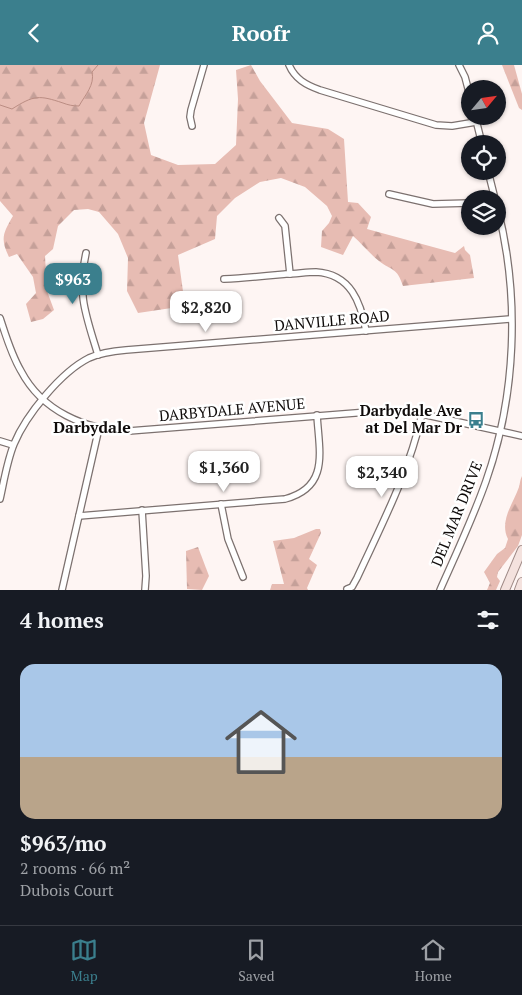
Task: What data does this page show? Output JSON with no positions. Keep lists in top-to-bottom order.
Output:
{
  "streets": {
    "street": ["DANVILLE ROAD", "DARBYDALE AVENUE", "DEL MAR DRIVE"]
  },
  "crossings": [
    ["DANVILLE ROAD", "DARBYDALE AVENUE"],
    ["DANVILLE ROAD", "DEL MAR DRIVE"],
    ["DARBYDALE AVENUE", "DEL MAR DRIVE"]
  ],
  "districts": ["Darbydale"],
  "places": {
    "bus stop": ["Darbydale Ave at Del Mar Dr"]
  },
  "north": "top right",
  "page": {
    "header": "Roofr",
    "price": [
      "$963",
      "$2,820",
      "$1,360",
      "$2,340"
    ],
    "heading": "4 homes",
    "list": [
      {
        "name": "$963/mo",
        "note": "2 rooms · 66 m² · Dubois Court"
      }
    ],
    "tabs": ["Map", "Saved", "Home"]
  }
}
